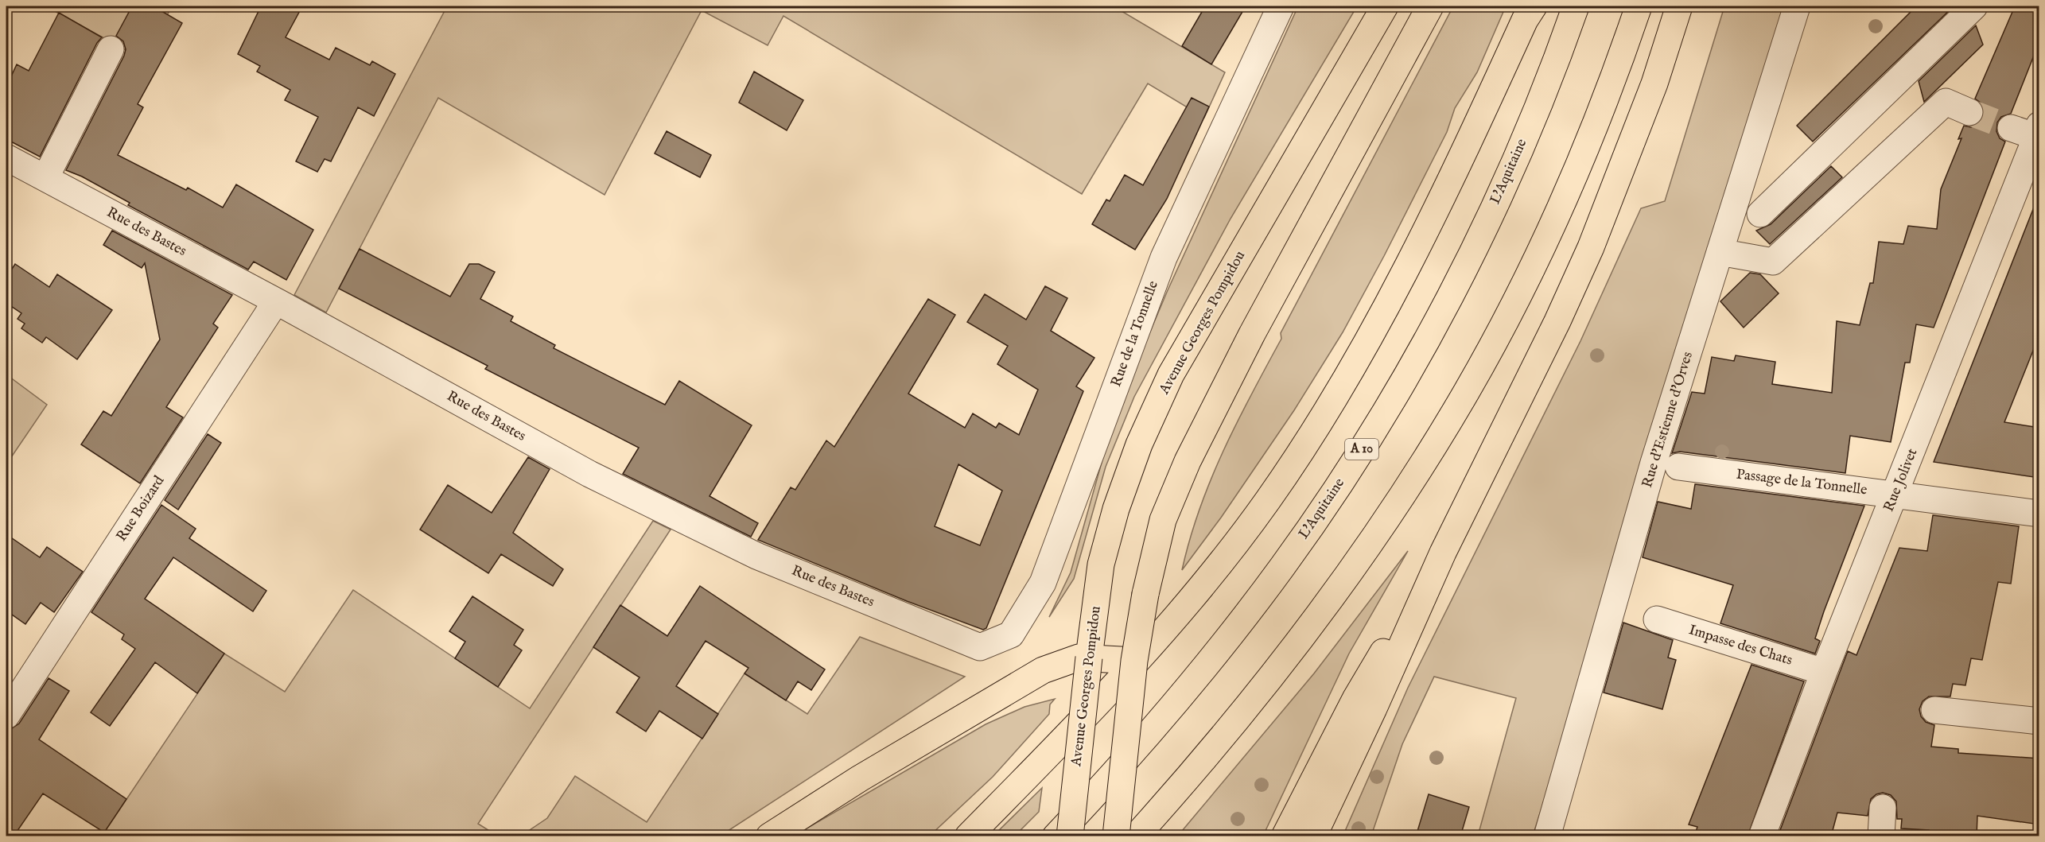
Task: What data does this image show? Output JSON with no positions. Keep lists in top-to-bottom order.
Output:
{
  "streets": {
    "main road": ["L'Aquitaine", "Avenue Georges Pompidou", "A 10"],
    "street": [
      "Rue des Bastes",
      "Rue de la Tonnelle",
      "Rue d'Estienne d'Orves",
      "Rue Jolivet",
      "Passage de la Tonnelle",
      "Rue Boizard",
      "Impasse des Chats"
    ]
  },
  "crossings": [
    ["Rue des Bastes", "Rue de la Tonnelle"],
    ["Rue des Bastes", "Rue Boizard"],
    ["Rue Jolivet", "Passage de la Tonnelle"],
    ["Rue Jolivet", "Impasse des Chats"]
  ]
}
